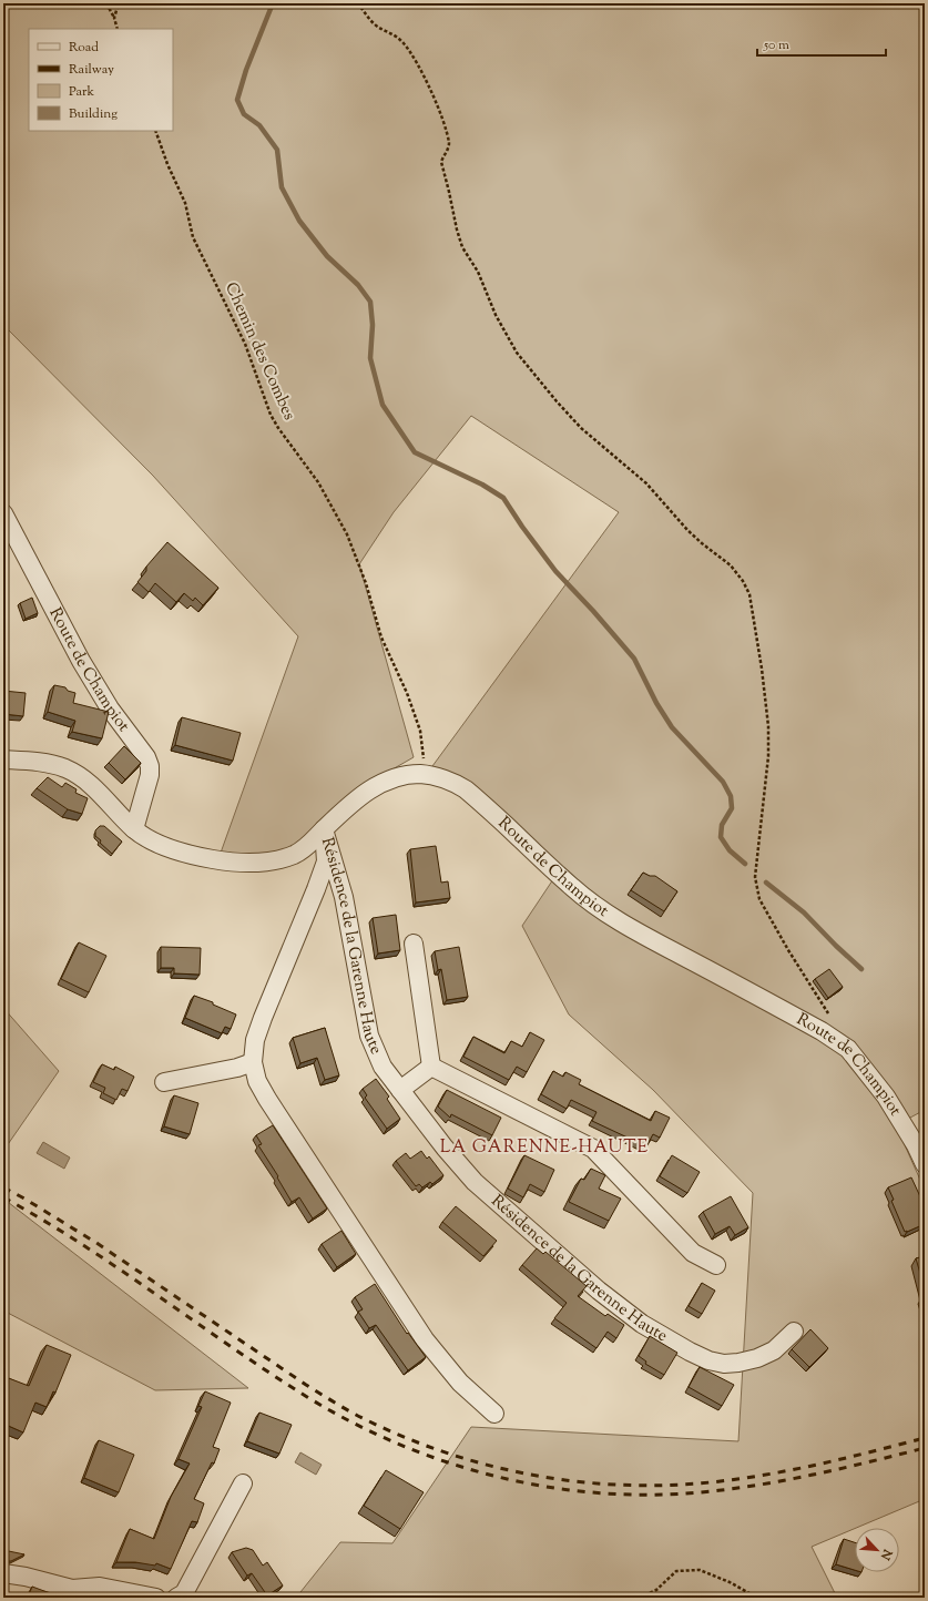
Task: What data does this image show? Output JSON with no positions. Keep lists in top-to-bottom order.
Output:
{
  "streets": {
    "street": ["Route de Champiot", "Résidence de la Garenne Haute"],
    "path": ["Chemin des Combes"]
  },
  "crossings": [
    ["Chemin des Combes", "Route de Champiot"],
    ["Route de Champiot", "Résidence de la Garenne Haute"]
  ],
  "districts": ["LA GARENNE-HAUTE"],
  "legend": [
    "Road",
    "Railway",
    "Park",
    "Building"
  ],
  "scale_bar": "50 m",
  "north": "bottom right"
}
